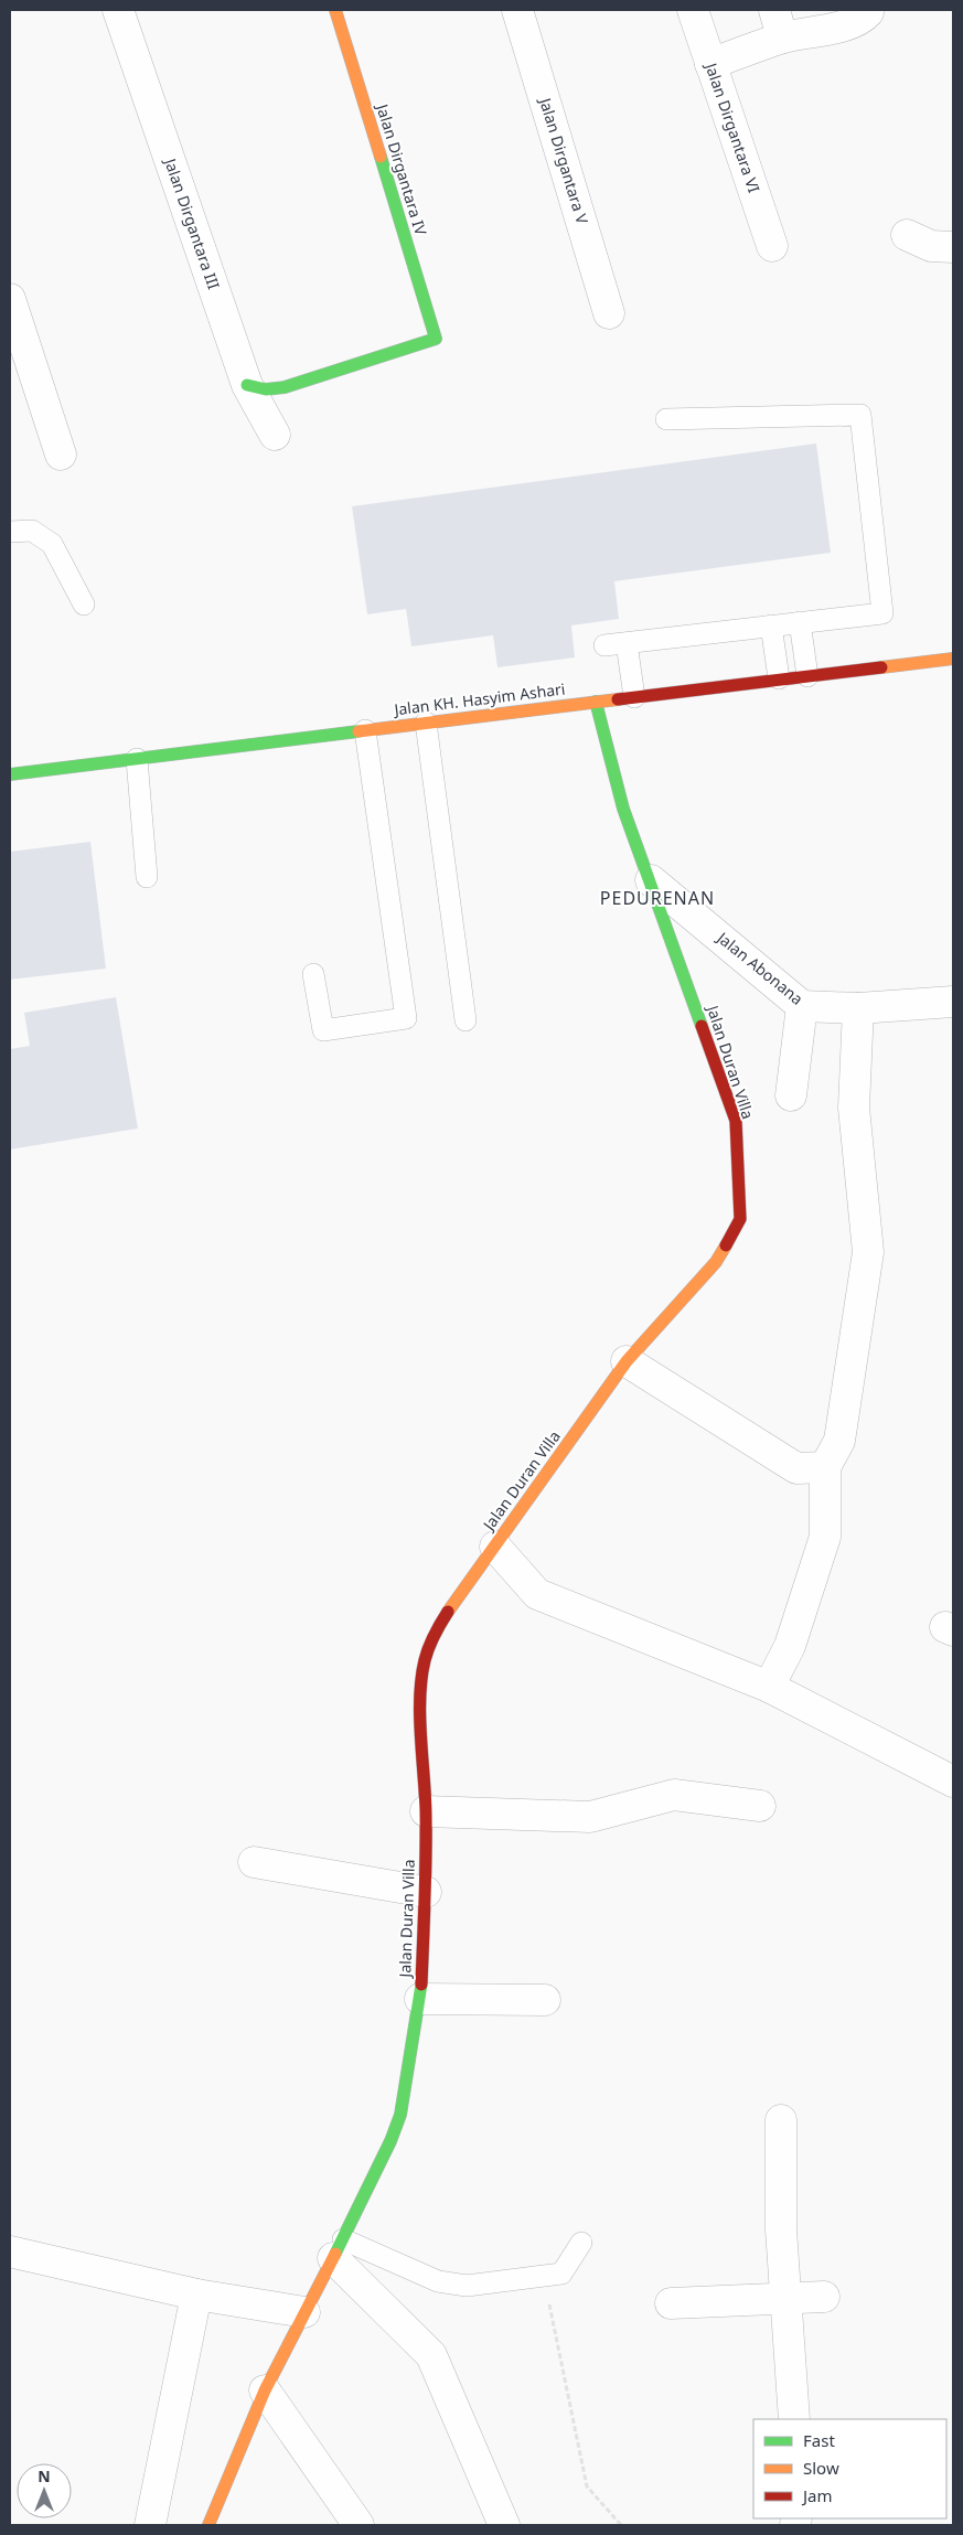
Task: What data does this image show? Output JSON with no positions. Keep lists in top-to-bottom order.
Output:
{
  "streets": {
    "street": [
      "Jalan Dirgantara VI",
      "Jalan Dirgantara V",
      "Jalan Dirgantara IV",
      "Jalan Dirgantara III",
      "Jalan KH. Hasyim Ashari",
      "Jalan Abonana",
      "Jalan Duran Villa"
    ]
  },
  "crossings": [
    ["Jalan Dirgantara IV", "Jalan Dirgantara III"],
    ["Jalan KH. Hasyim Ashari", "Jalan Duran Villa"],
    ["Jalan Abonana", "Jalan Duran Villa"]
  ],
  "districts": ["PEDURENAN"],
  "legend": ["Fast", "Slow", "Jam"],
  "north": "top"
}
